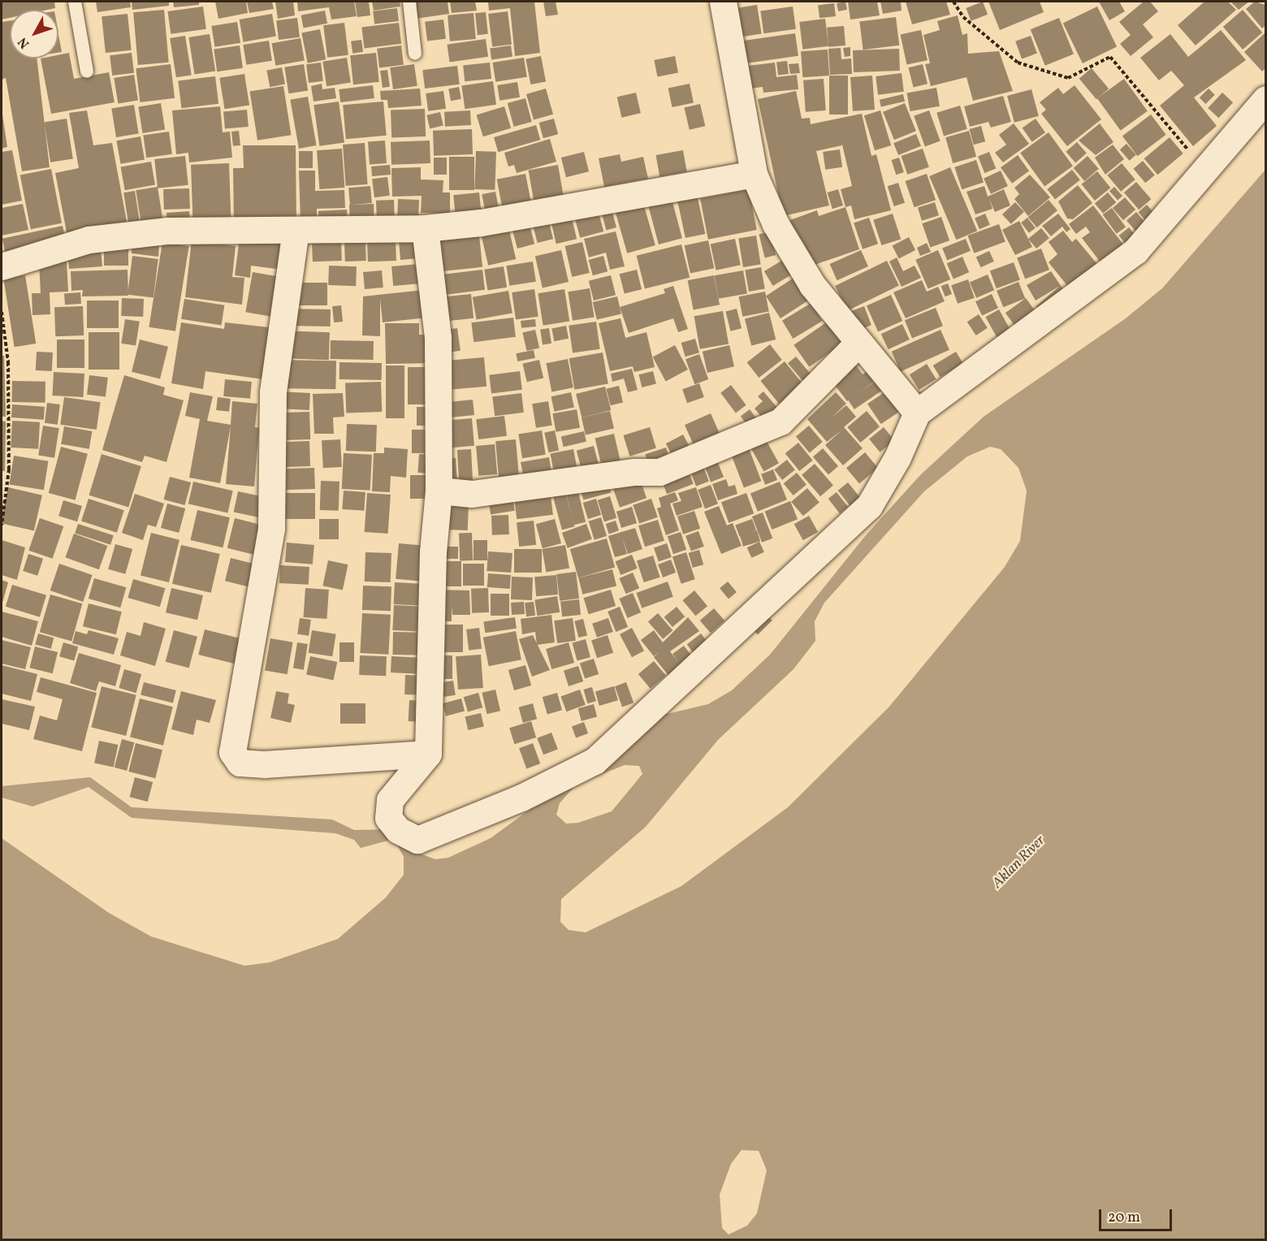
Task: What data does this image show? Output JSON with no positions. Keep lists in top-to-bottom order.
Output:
{
  "water": ["Aklan River"],
  "scale_bar": "20 m",
  "north": "bottom left"
}
